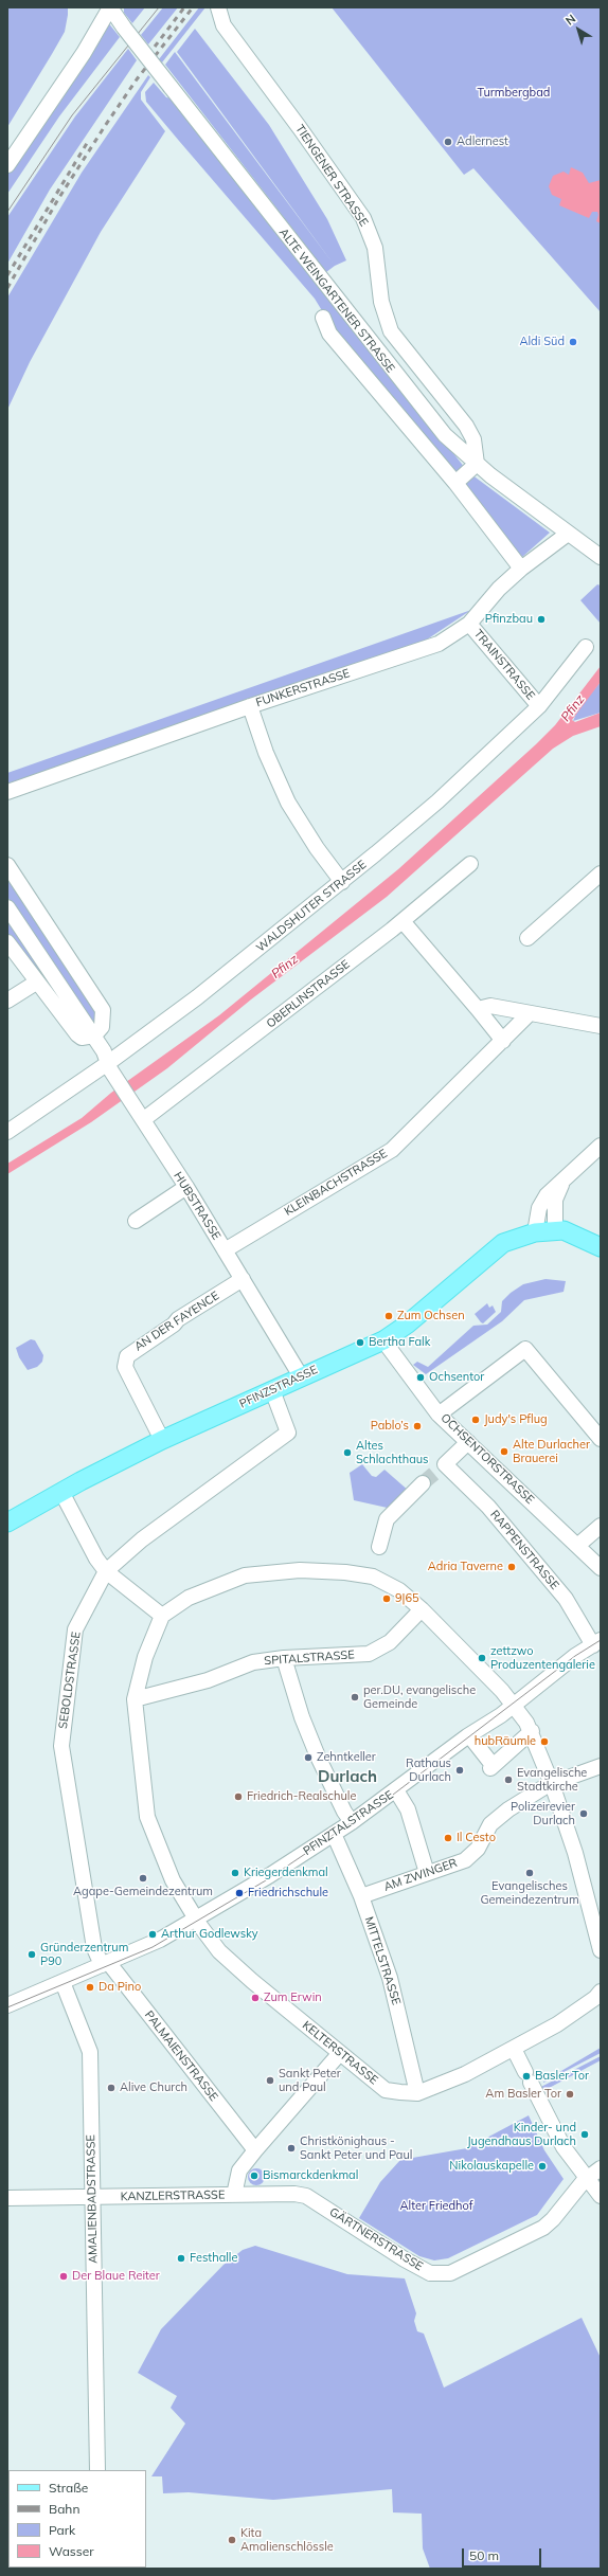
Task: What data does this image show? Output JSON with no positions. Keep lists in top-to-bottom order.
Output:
{
  "streets": {
    "main road": ["PFINZSTRASSE"],
    "street": [
      "TIENGENER STRASSE",
      "ALTE WEINGARTENER STRASSE",
      "TRAINSTRASSE",
      "FUNKERSTRASSE",
      "WALDSHUTER STRASSE",
      "OBERLINSTRASSE",
      "KLEINBACHSTRASSE",
      "HUBSTRASSE",
      "AN DER FAYENCE",
      "OCHSENTORSTRASSE",
      "RAPPENSTRASSE",
      "SPITALSTRASSE",
      "SEBOLDSTRASSE",
      "PFINZTALSTRASSE",
      "AM ZWINGER",
      "MITTELSTRASSE",
      "KELTERSTRASSE",
      "PALMAIENSTRASSE",
      "KANZLERSTRASSE",
      "AMALIENBADSTRASSE",
      "GÄRTNERSTRASSE"
    ]
  },
  "crossings": [
    ["TIENGENER STRASSE", "ALTE WEINGARTENER STRASSE"],
    ["ALTE WEINGARTENER STRASSE", "FUNKERSTRASSE"],
    ["TRAINSTRASSE", "FUNKERSTRASSE"],
    ["TRAINSTRASSE", "WALDSHUTER STRASSE"],
    ["WALDSHUTER STRASSE", "HUBSTRASSE"],
    ["OBERLINSTRASSE", "HUBSTRASSE"],
    ["KLEINBACHSTRASSE", "HUBSTRASSE"],
    ["HUBSTRASSE", "AN DER FAYENCE"],
    ["HUBSTRASSE", "PFINZSTRASSE"],
    ["AN DER FAYENCE", "PFINZSTRASSE"],
    ["PFINZSTRASSE", "OCHSENTORSTRASSE"],
    ["PFINZSTRASSE", "SEBOLDSTRASSE"],
    ["OCHSENTORSTRASSE", "RAPPENSTRASSE"],
    ["RAPPENSTRASSE", "PFINZTALSTRASSE"],
    ["SPITALSTRASSE", "KELTERSTRASSE"],
    ["SEBOLDSTRASSE", "PFINZTALSTRASSE"],
    ["SEBOLDSTRASSE", "PALMAIENSTRASSE"],
    ["PFINZTALSTRASSE", "MITTELSTRASSE"],
    ["PFINZTALSTRASSE", "KELTERSTRASSE"],
    ["PFINZTALSTRASSE", "PALMAIENSTRASSE"],
    ["PFINZTALSTRASSE", "AMALIENBADSTRASSE"],
    ["AM ZWINGER", "MITTELSTRASSE"],
    ["MITTELSTRASSE", "KELTERSTRASSE"],
    ["KELTERSTRASSE", "KANZLERSTRASSE"],
    ["PALMAIENSTRASSE", "KANZLERSTRASSE"],
    ["KANZLERSTRASSE", "AMALIENBADSTRASSE"],
    ["KANZLERSTRASSE", "GÄRTNERSTRASSE"]
  ],
  "districts": ["Durlach"],
  "water": ["Pfinz"],
  "parks": ["Turmbergbad", "Alter Friedhof"],
  "places": [
    "Adlernest",
    "Aldi Süd",
    "Pfinzbau",
    "Zum Ochsen",
    "Bertha Falk",
    "Ochsentor",
    "Judy's Pflug",
    "Pablo’s",
    "Alte Durlacher Brauerei",
    "Altes Schlachthaus",
    "Adria Taverne",
    "9|65",
    "zettzwo Produzentengalerie",
    "per.DU, evangelische Gemeinde",
    "hubRäumle",
    "Zehntkeller",
    "Rathaus Durlach",
    "Evangelische Stadtkirche",
    "Friedrich-Realschule",
    "Polizeirevier Durlach",
    "Il Cesto",
    "Kriegerdenkmal",
    "Evangelisches Gemeindezentrum",
    "Agape-Gemeindezentrum",
    "Friedrichschule",
    "Arthur Godlewsky",
    "Gründerzentrum P90",
    "Da Pino",
    "Zum Erwin",
    "Basler Tor",
    "Sankt Peter und Paul",
    "Alive Church",
    "Am Basler Tor",
    "Kinder- und Jugendhaus Durlach",
    "Christkönighaus - Sankt Peter und Paul",
    "Nikolauskapelle",
    "Bismarckdenkmal",
    "Festhalle",
    "Der Blaue Reiter",
    "Kita Amalienschlössle"
  ],
  "legend": [
    "Straße",
    "Bahn",
    "Park",
    "Wasser"
  ],
  "scale_bar": "50 m",
  "north": "top left"
}
